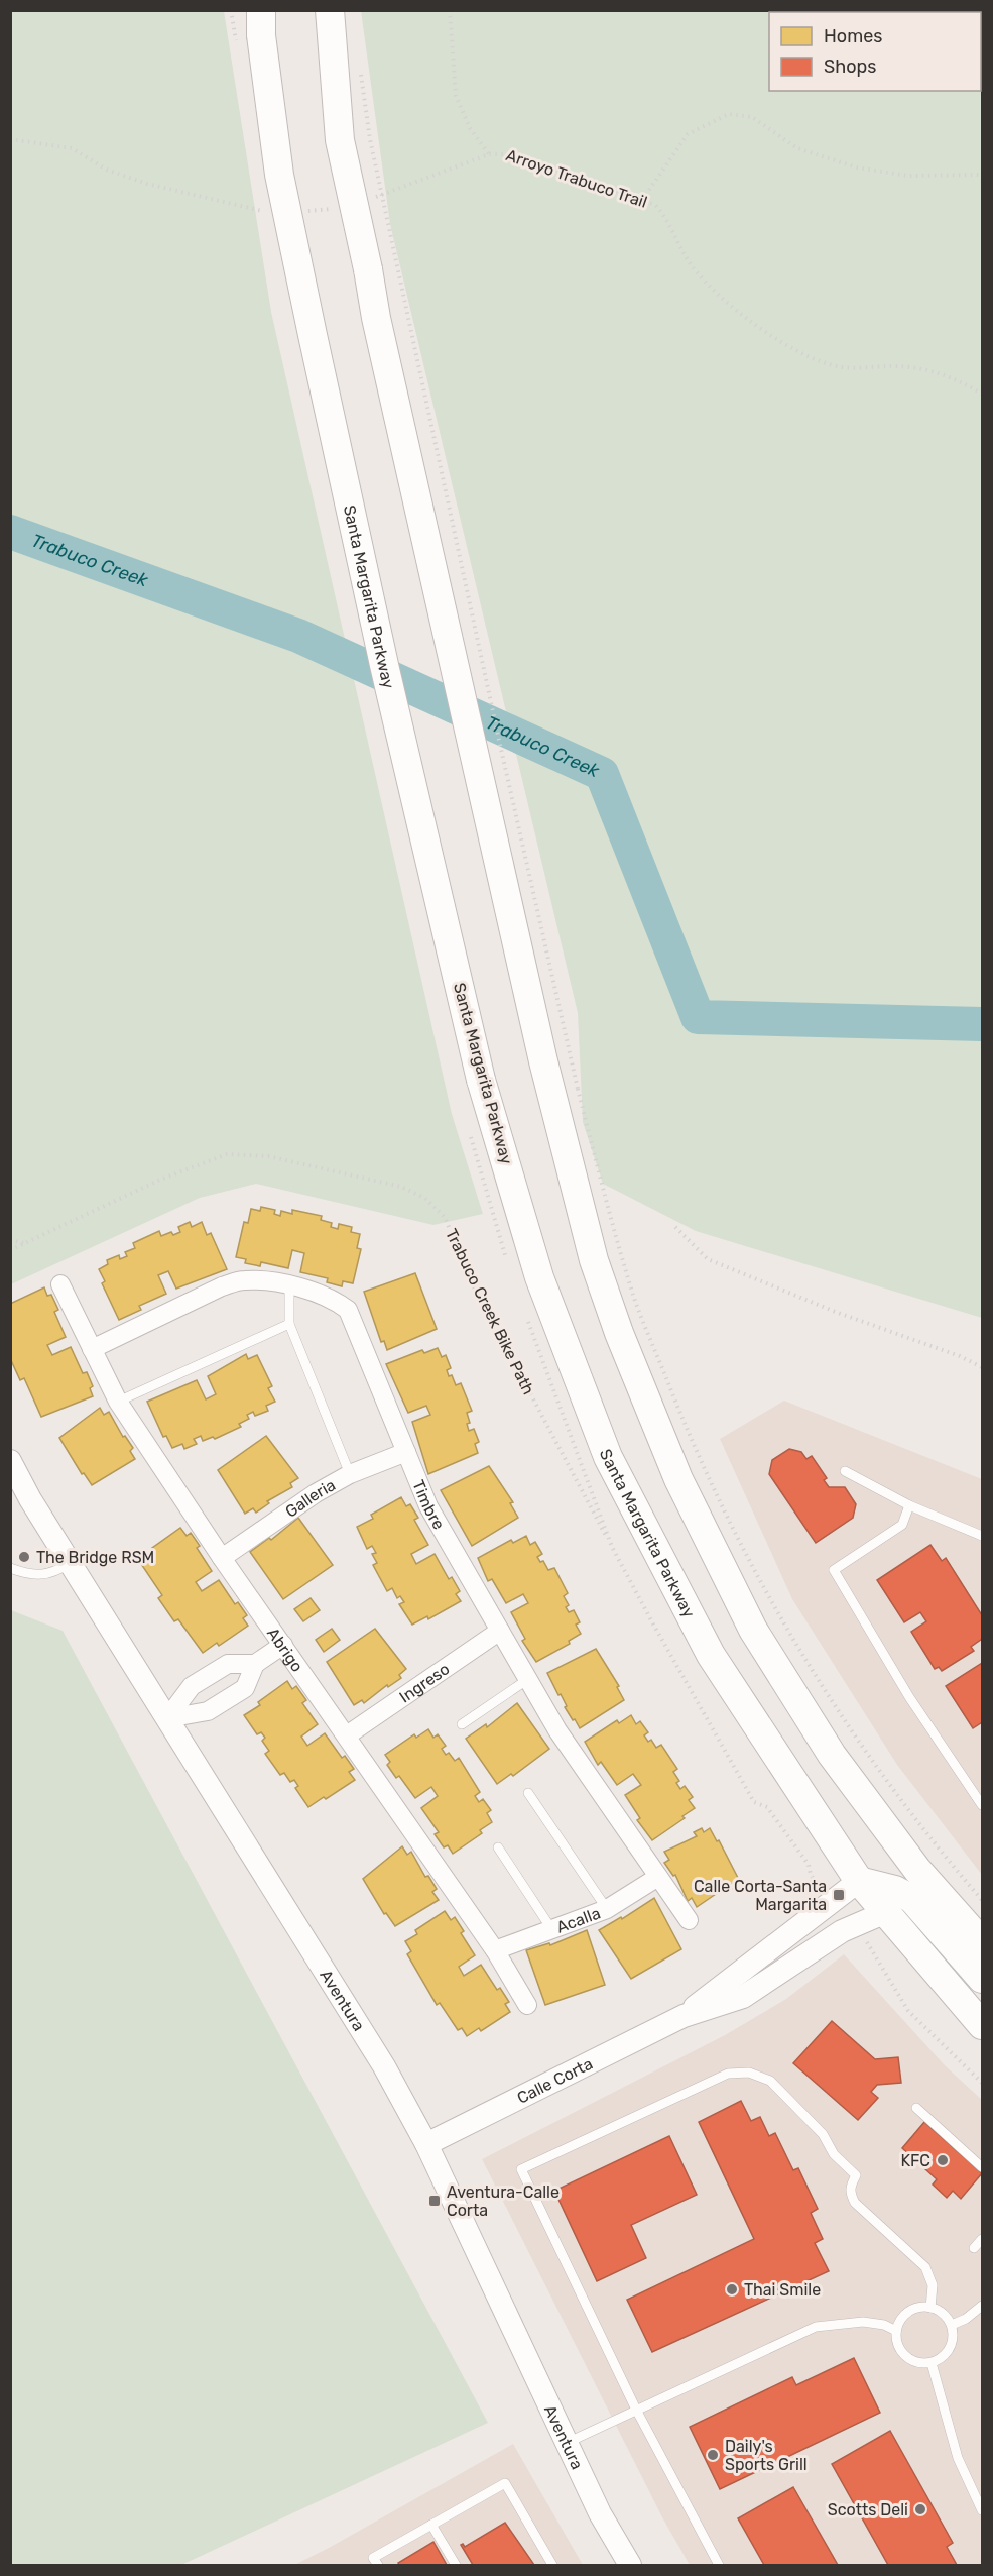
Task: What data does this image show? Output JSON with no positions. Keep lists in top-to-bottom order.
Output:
{
  "streets": {
    "main road": ["Santa Margarita Parkway"],
    "street": [
      "Galleria",
      "Timbre",
      "Abrigo",
      "Ingreso",
      "Acalla",
      "Aventura",
      "Calle Corta"
    ],
    "path": ["Arroyo Trabuco Trail", "Trabuco Creek Bike Path"]
  },
  "crossings": [
    ["Santa Margarita Parkway", "Calle Corta"],
    ["Galleria", "Timbre"],
    ["Galleria", "Abrigo"],
    ["Timbre", "Abrigo"],
    ["Timbre", "Ingreso"],
    ["Timbre", "Acalla"],
    ["Abrigo", "Ingreso"],
    ["Abrigo", "Acalla"],
    ["Aventura", "Calle Corta"]
  ],
  "water": ["Trabuco Creek"],
  "places": {
    "other": [
      "The Bridge RSM",
      "KFC",
      "Thai Smile",
      "Daily's Sports Grill",
      "Scotts Deli"
    ],
    "transit": ["Calle Corta-Santa Margarita", "Aventura-Calle Corta"]
  },
  "legend": ["Homes", "Shops"]
}
